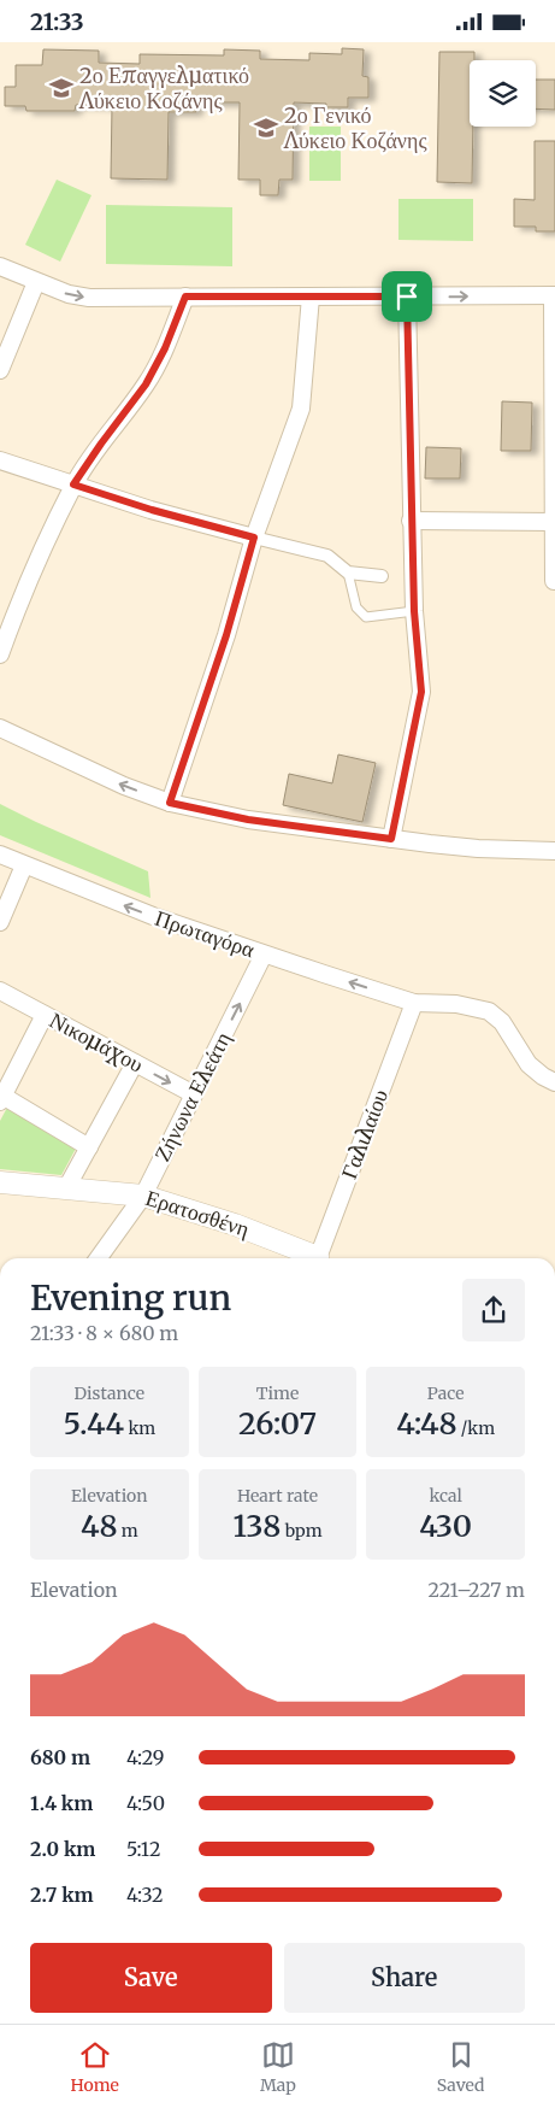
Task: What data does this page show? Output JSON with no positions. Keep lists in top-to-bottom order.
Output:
{
  "streets": {
    "street": [
      "Πρωταγόρα",
      "Νικομάχου",
      "Ζήνωνα Ελεάτη",
      "Γαλιλαίου",
      "Ερατοσθένη"
    ]
  },
  "crossings": [
    ["Πρωταγόρα", "Ζήνωνα Ελεάτη"],
    ["Πρωταγόρα", "Γαλιλαίου"],
    ["Νικομάχου", "Ζήνωνα Ελεάτη"],
    ["Ζήνωνα Ελεάτη", "Ερατοσθένη"]
  ],
  "one_way": ["Ζήνωνα Ελεάτη"],
  "places": {
    "school or university": ["2ο Επαγγελματικό Λύκειο Κοζάνης", "2ο Γενικό Λύκειο Κοζάνης"]
  },
  "page": {
    "status": "21:33",
    "heading": ["Evening run", "21:33 · 8 × 680 m"],
    "stats": [
      ["Distance", "5.44 km"],
      ["Time", "26:07"],
      ["Pace", "4:48 /km"],
      ["Elevation", "48 m"],
      ["Heart rate", "138 bpm"],
      ["kcal", "430"]
    ],
    "chart": ["Elevation", "221–227 m"],
    "list": [
      {
        "name": "680 m",
        "note": "4:29"
      },
      {
        "name": "1.4 km",
        "note": "4:50"
      },
      {
        "name": "2.0 km",
        "note": "5:12"
      },
      {
        "name": "2.7 km",
        "note": "4:32"
      }
    ],
    "buttons": ["Save", "Share"],
    "tabs": ["Home", "Map", "Saved"]
  }
}
